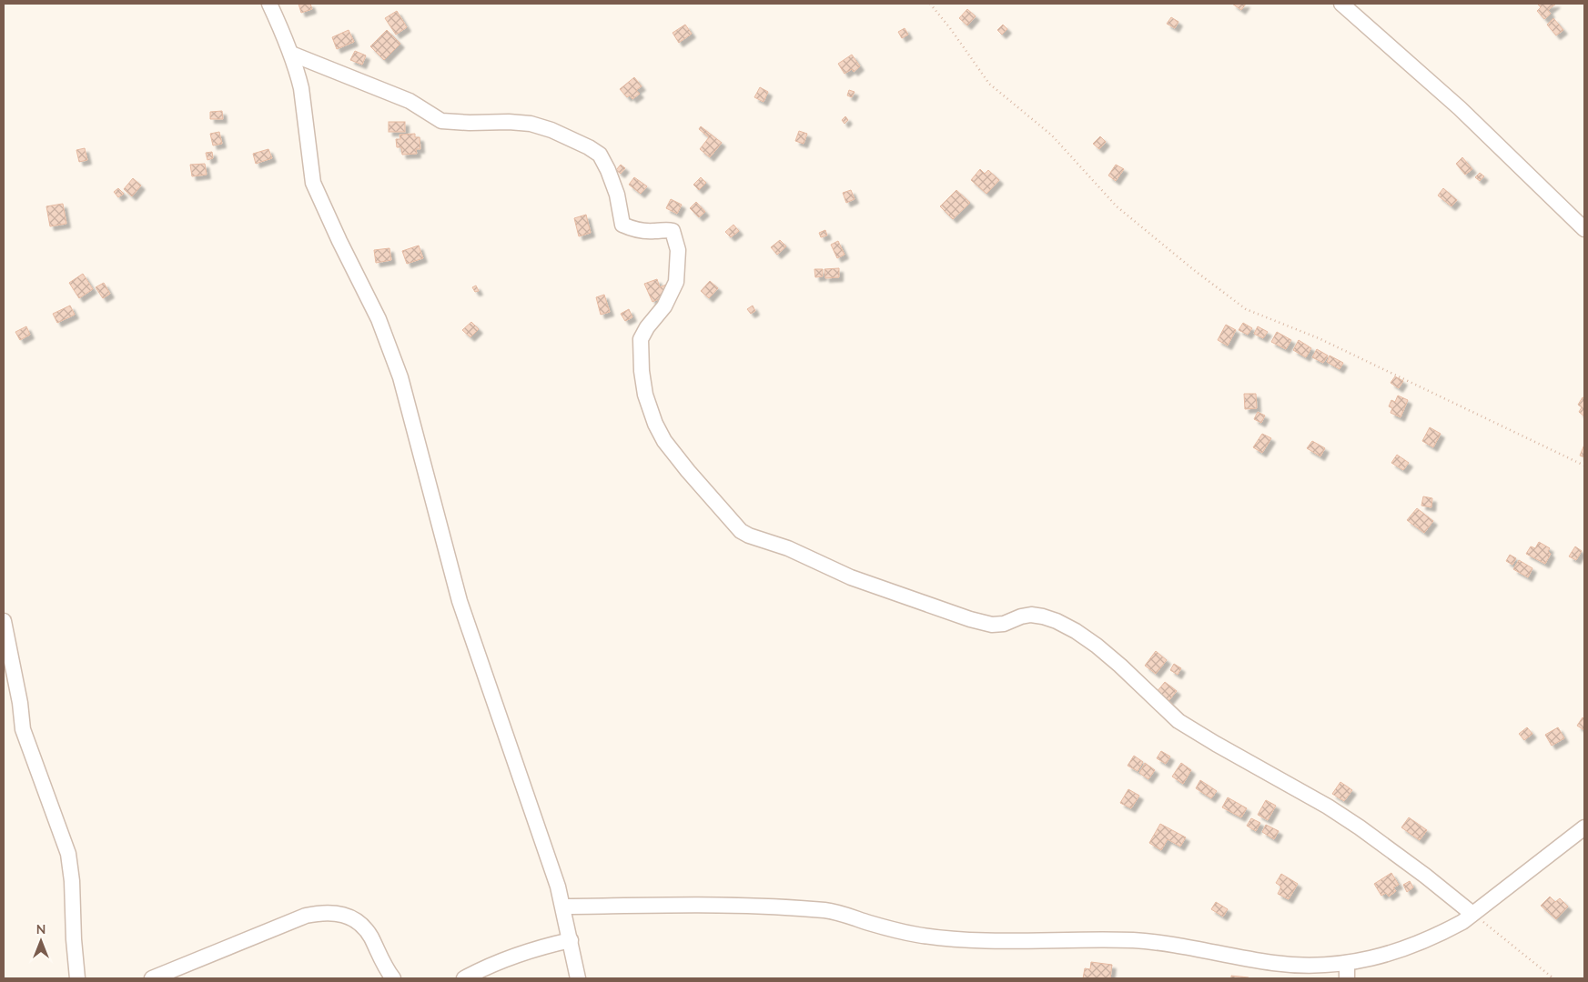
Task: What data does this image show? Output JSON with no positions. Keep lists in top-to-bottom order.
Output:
{
  "north": "top"
}
